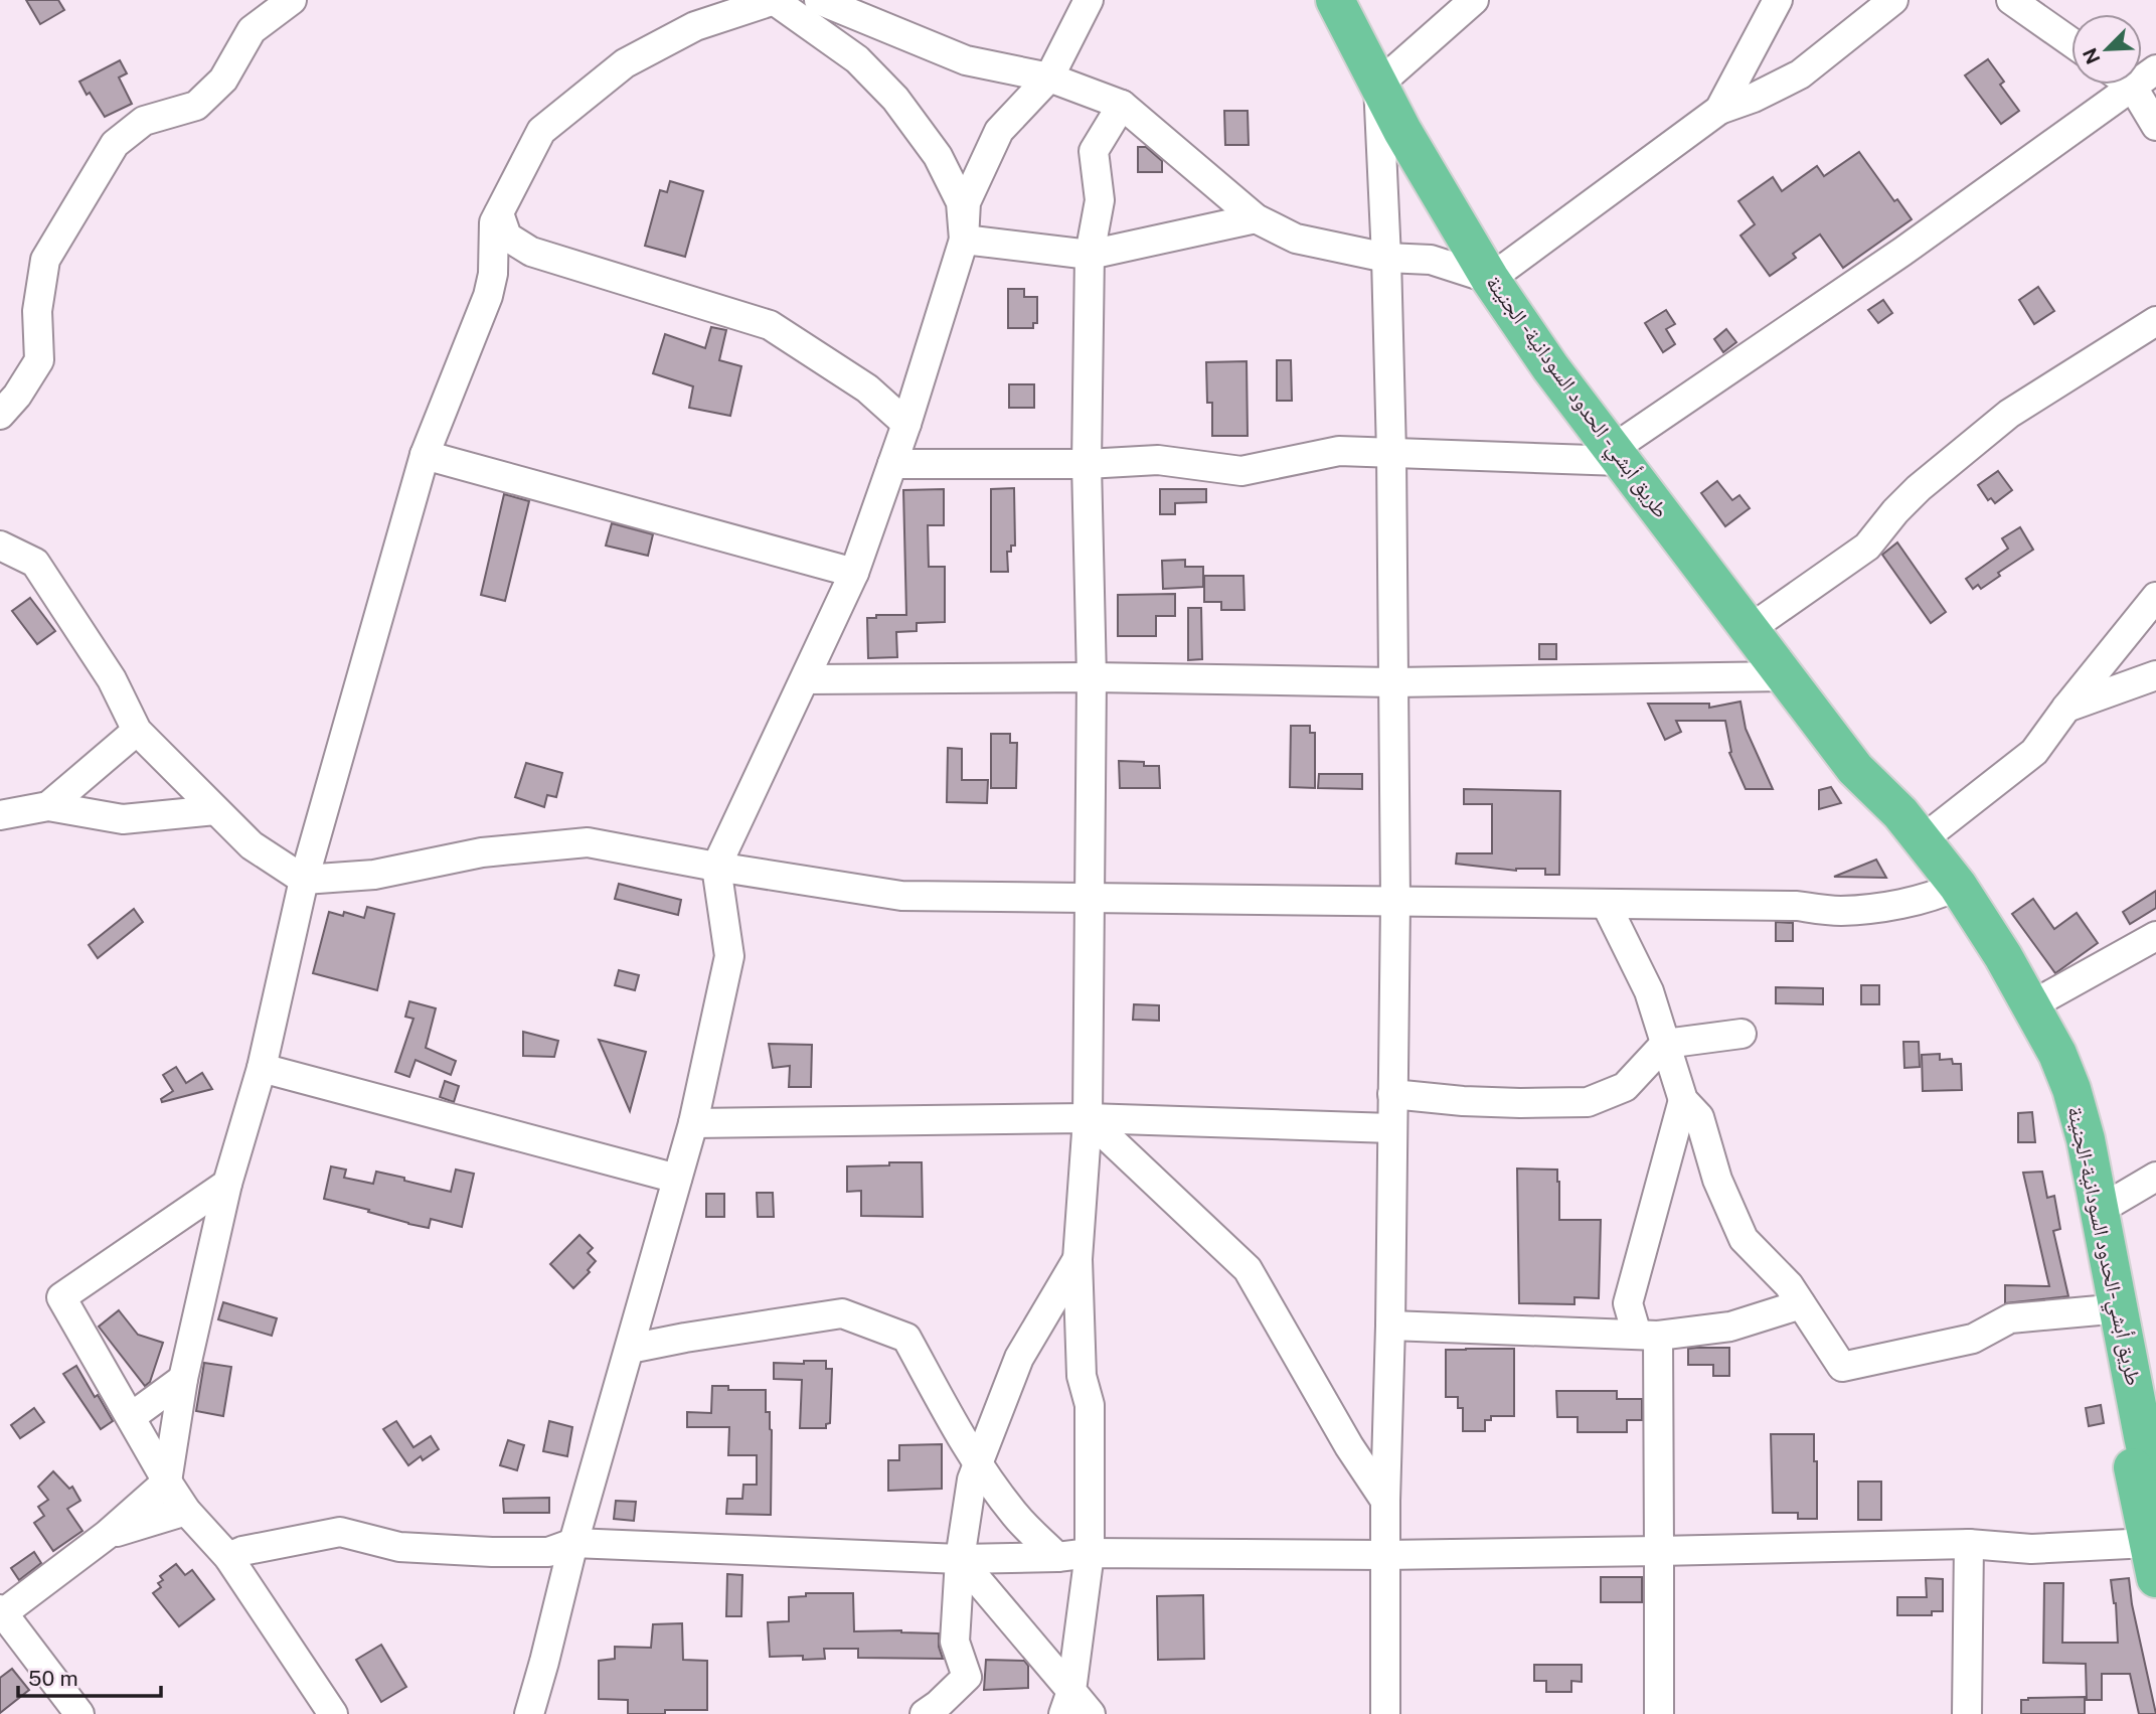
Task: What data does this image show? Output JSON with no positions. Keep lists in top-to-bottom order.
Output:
{
  "streets": {
    "highway": ["طريق أبشي - الحدود السودانية - الجنينة", "طريق أبشي-الحدود السودانية-الجنينة"]
  },
  "crossings": [
    ["طريق أبشي - الحدود السودانية - الجنينة", "طريق أبشي-الحدود السودانية-الجنينة"]
  ],
  "scale_bar": "50 m",
  "north": "bottom left"
}
